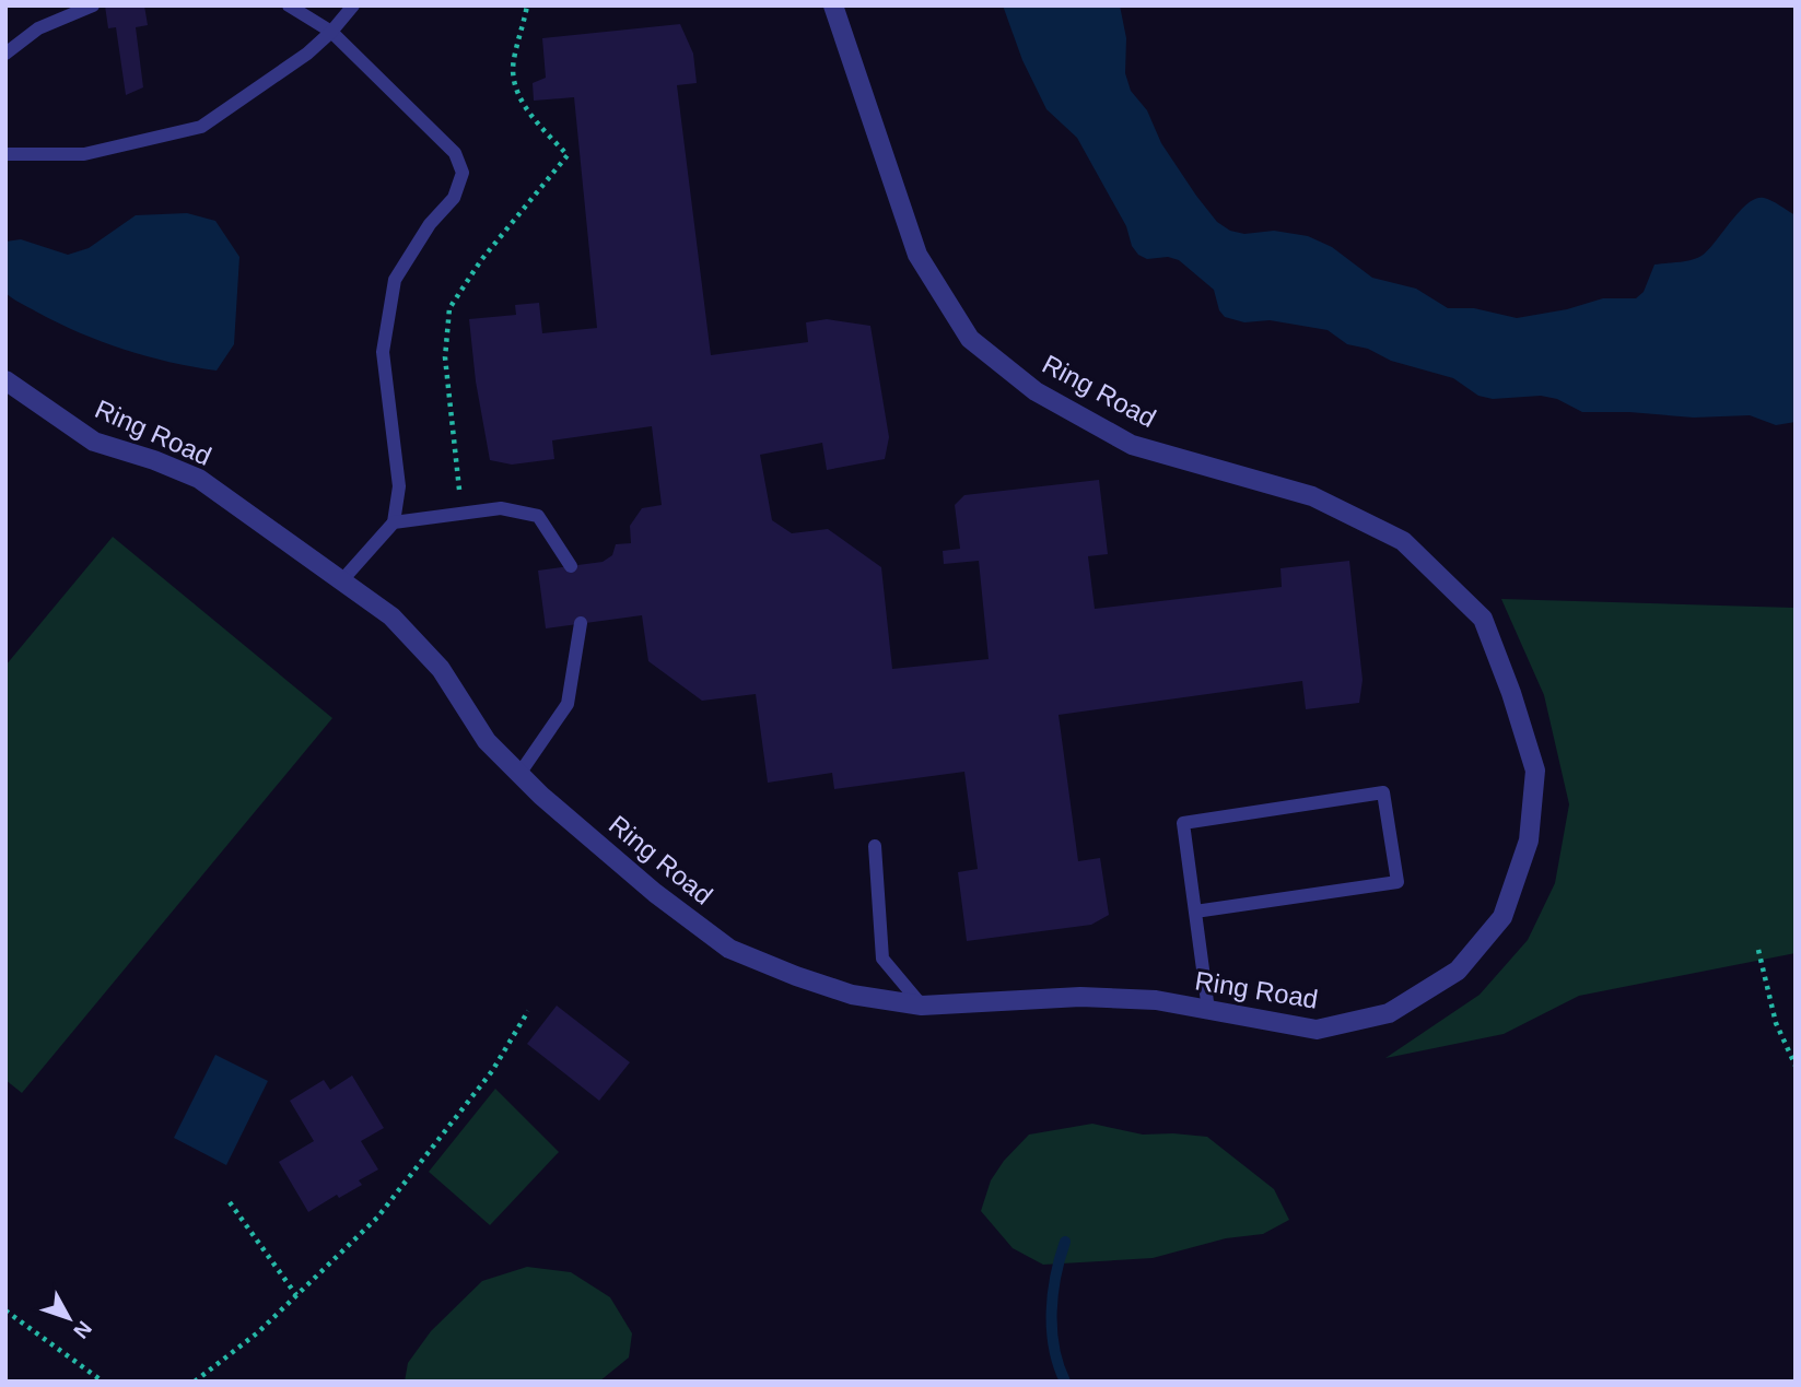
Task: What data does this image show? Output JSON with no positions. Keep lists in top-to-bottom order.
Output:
{
  "streets": {
    "street": ["Ring Road"]
  },
  "north": "bottom right"
}
